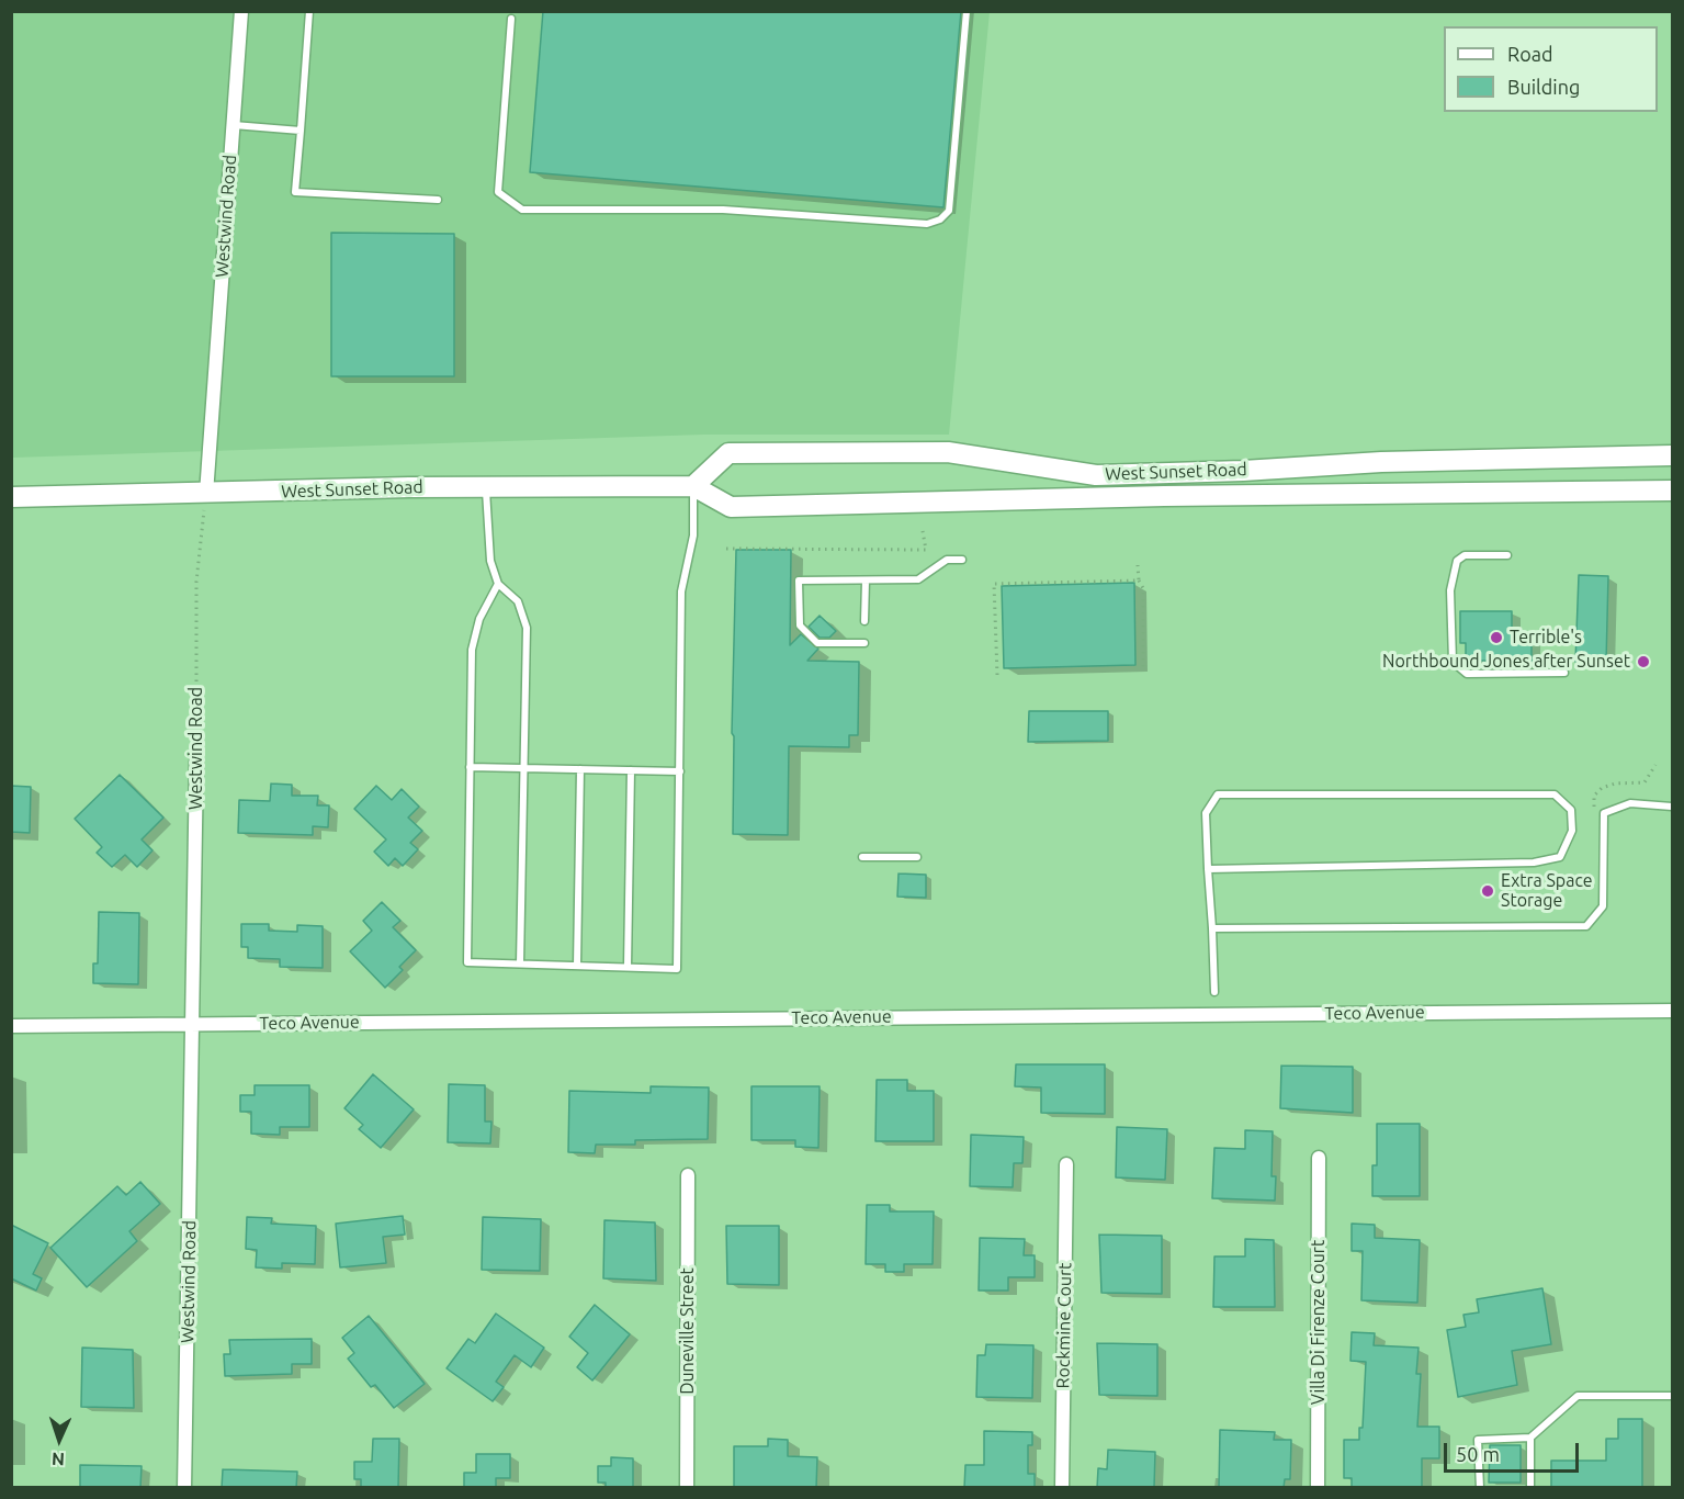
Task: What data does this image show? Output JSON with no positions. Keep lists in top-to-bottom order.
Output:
{
  "streets": {
    "main road": ["West Sunset Road"],
    "street": [
      "Westwind Road",
      "Teco Avenue",
      "Villa Di Firenze Court",
      "Rockmine Court",
      "Duneville Street"
    ]
  },
  "crossings": [
    ["Westwind Road", "West Sunset Road"],
    ["Westwind Road", "Teco Avenue"]
  ],
  "places": ["Terrible's", "Northbound Jones after Sunset", "Extra Space Storage"],
  "legend": ["Road", "Building"],
  "scale_bar": "50 m",
  "north": "bottom"
}
